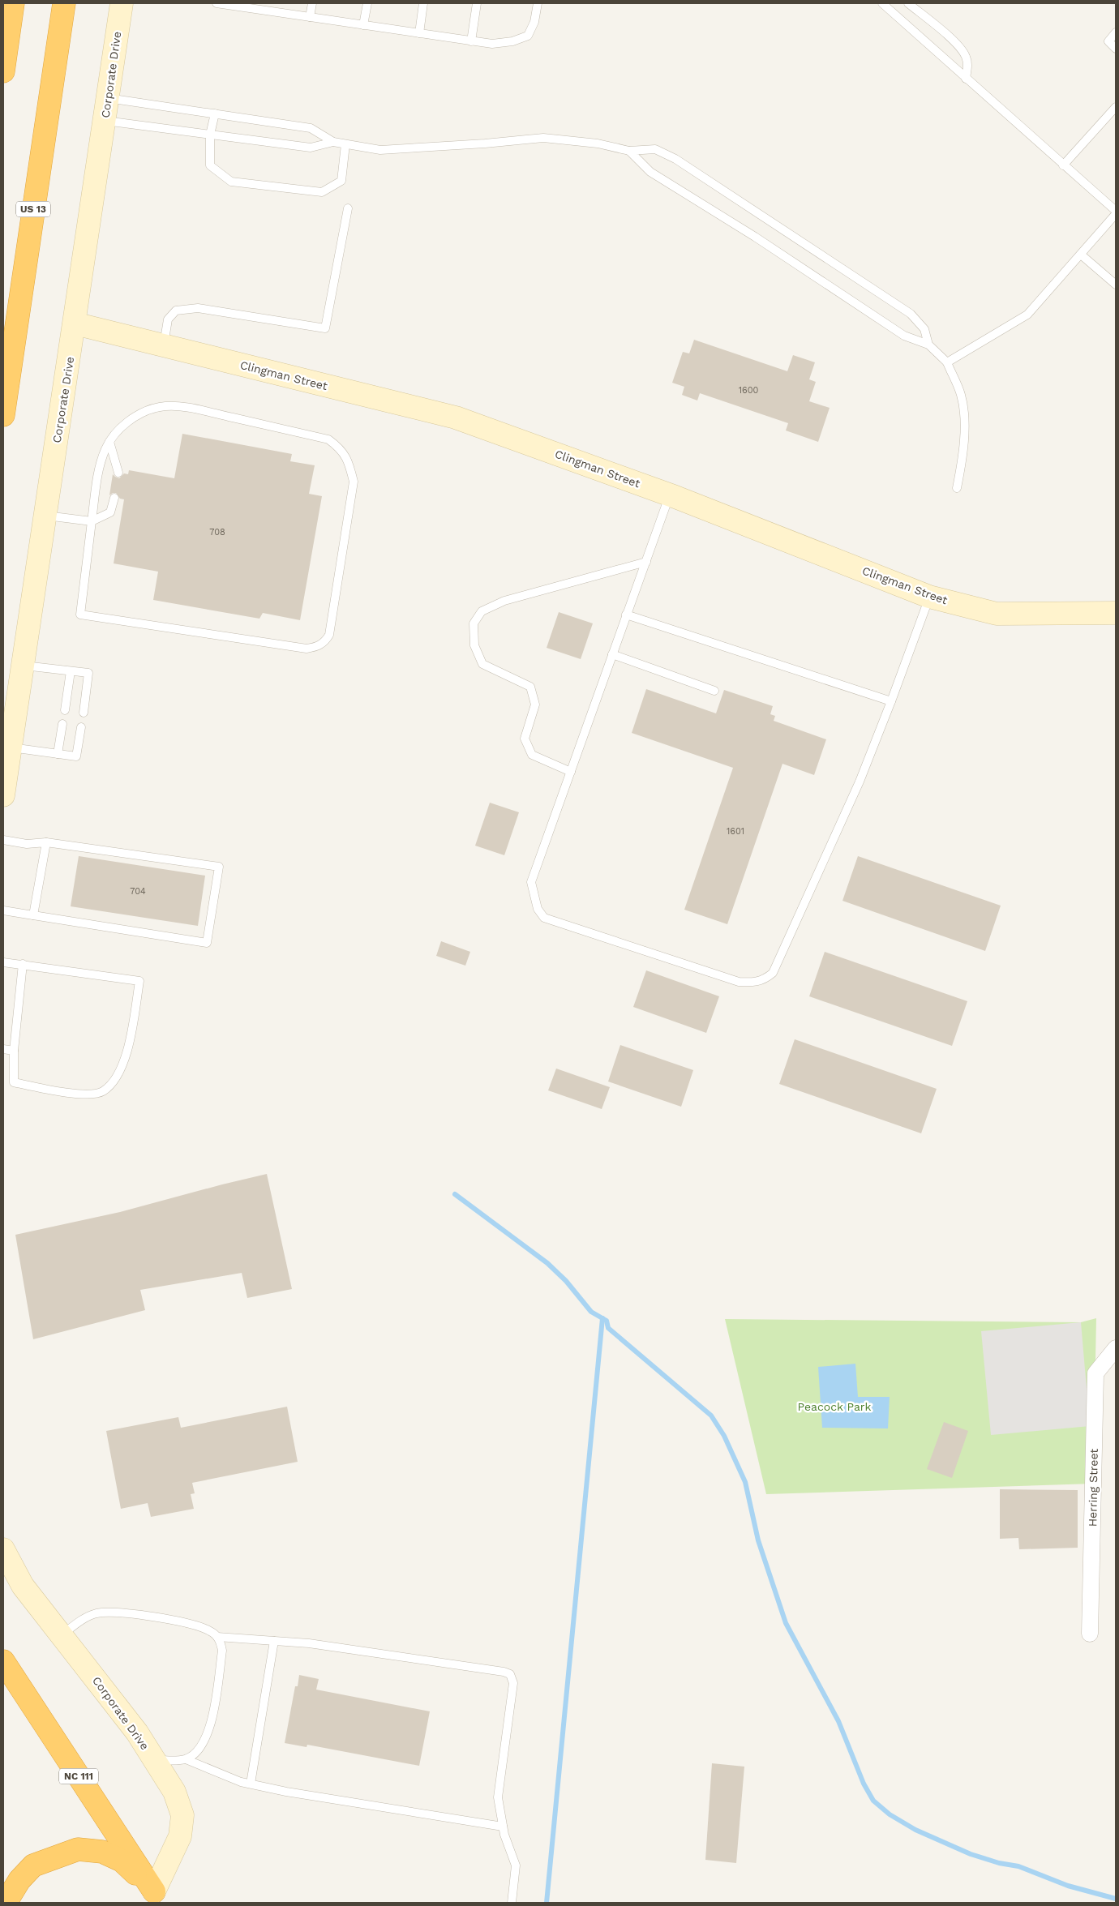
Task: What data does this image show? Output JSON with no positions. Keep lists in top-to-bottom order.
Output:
{
  "streets": {
    "highway": ["US 13", "NC 111"],
    "street": ["Corporate Drive", "Clingman Street", "Herring Street"]
  },
  "crossings": [
    ["Corporate Drive", "Clingman Street"],
    ["Corporate Drive", "NC 111"]
  ],
  "parks": ["Peacock Park"],
  "house_numbers": [
    "1600",
    "708",
    "1601",
    "704"
  ]
}
